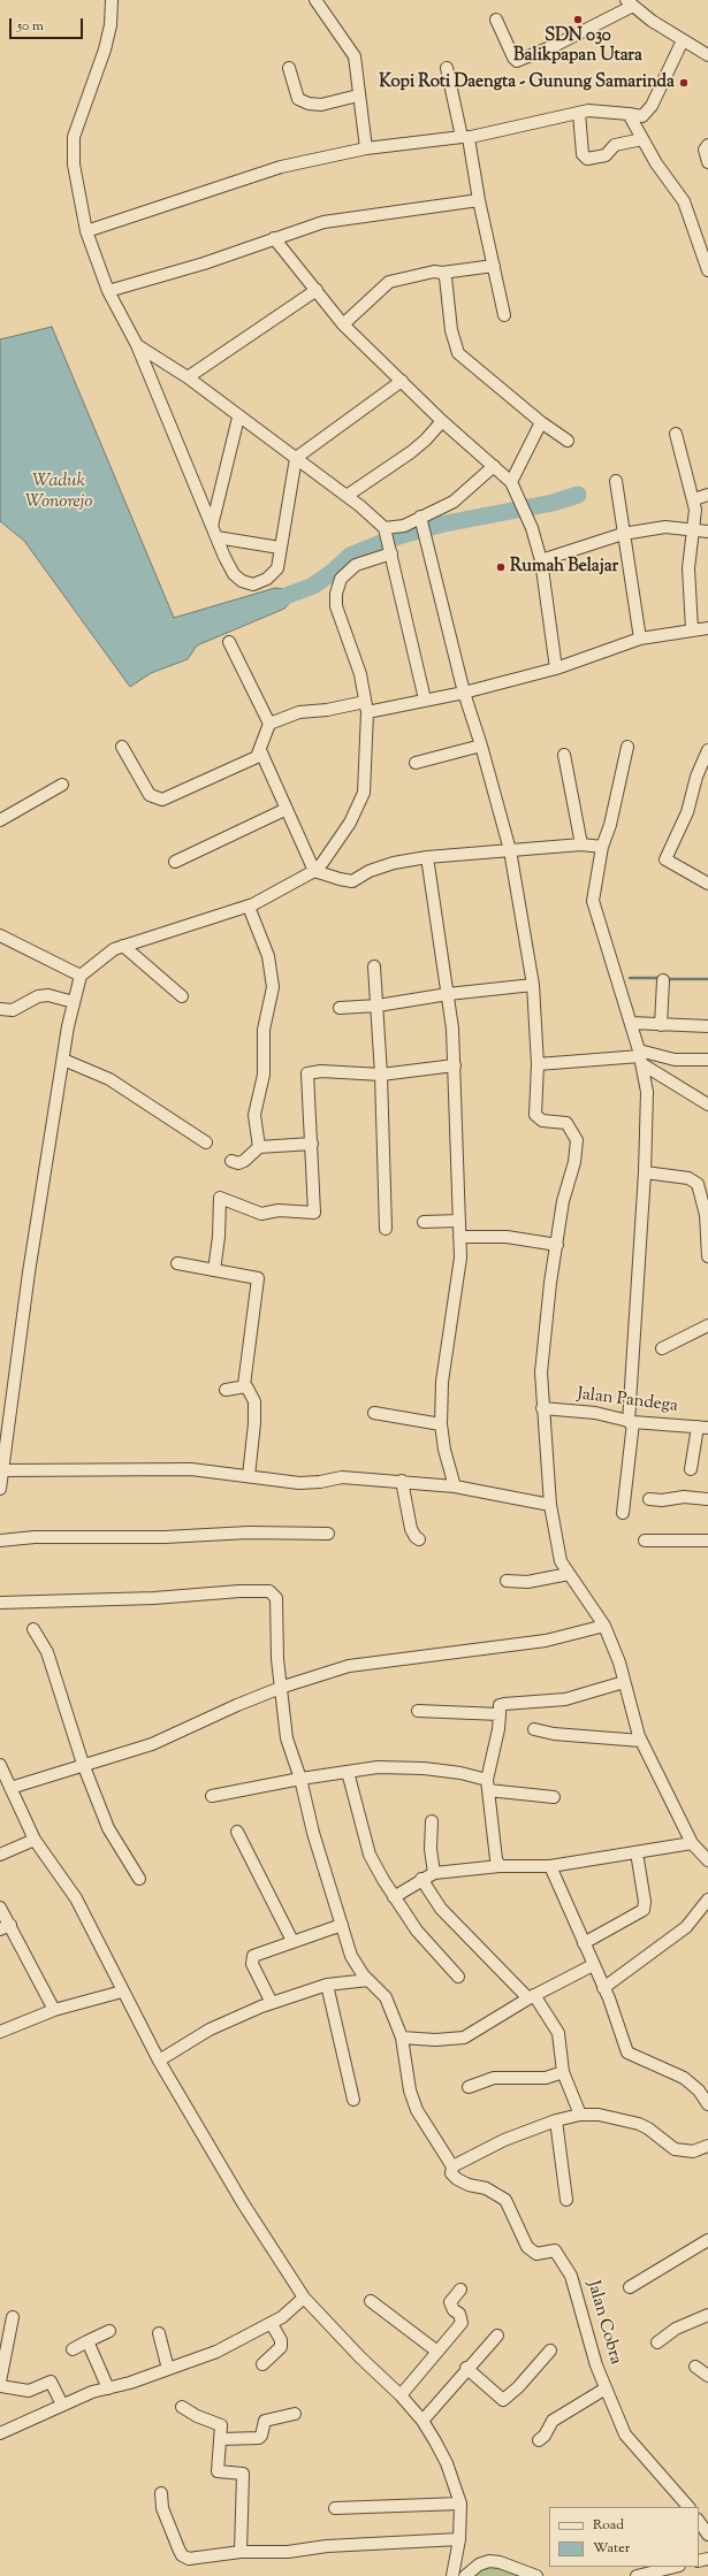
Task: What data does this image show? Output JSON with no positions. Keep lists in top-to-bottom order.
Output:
{
  "streets": {
    "street": ["Jalan Pandega", "Jalan Cobra"]
  },
  "water": ["Waduk Wonorejo"],
  "places": ["SDN 030 Balikpapan Utara", "Kopi Roti Daengta - Gunung Samarinda", "Rumah Belajar"],
  "legend": ["Road", "Water"],
  "scale_bar": "50 m"
}
